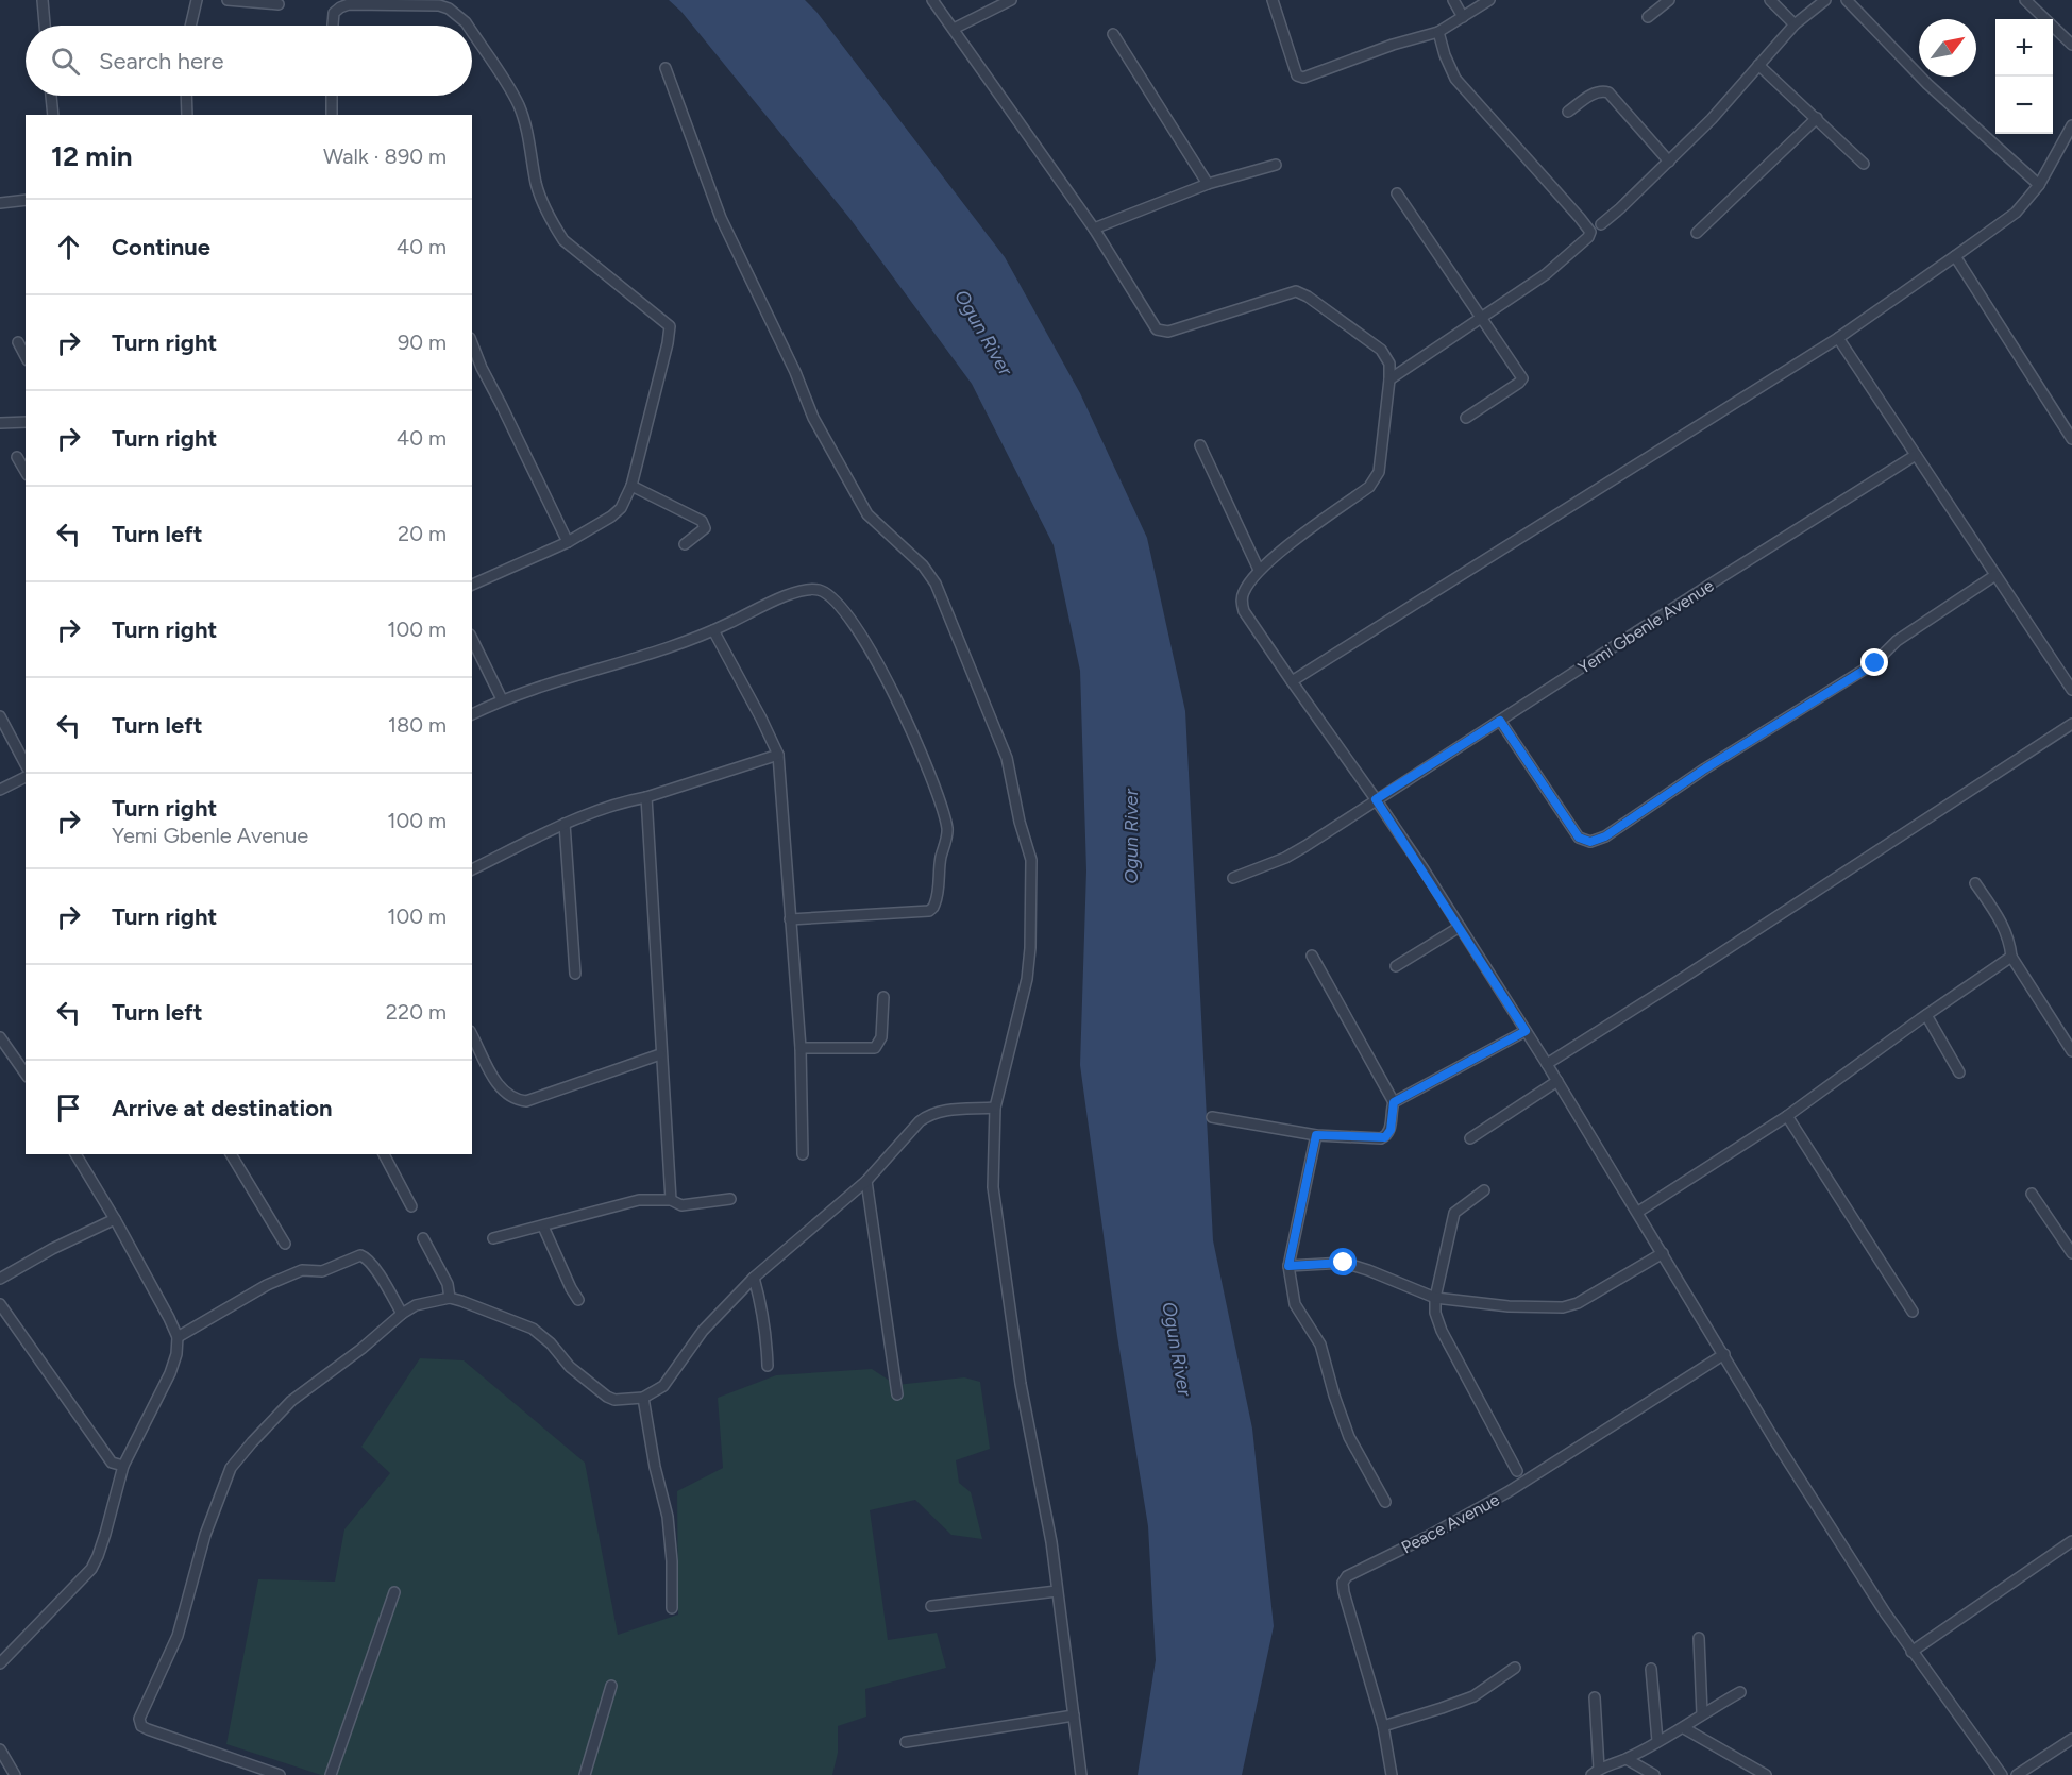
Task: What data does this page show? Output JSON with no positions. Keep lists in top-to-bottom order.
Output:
{
  "streets": {
    "street": ["Yemi Gbenle Avenue", "Peace Avenue"]
  },
  "water": ["Ogun River"],
  "north": "top right",
  "page": {
    "map_buttons": ["+", "−"],
    "search": "Search here",
    "heading": ["12 min", "Walk · 890 m"],
    "list": [
      ["Continue", "40 m"],
      ["Turn right", "90 m"],
      ["Turn right", "40 m"],
      ["Turn left", "20 m"],
      ["Turn right", "100 m"],
      ["Turn left", "180 m"],
      ["Turn right", "Yemi Gbenle Avenue", "100 m"],
      ["Turn right", "100 m"],
      ["Turn left", "220 m"],
      "Arrive at destination"
    ]
  }
}
